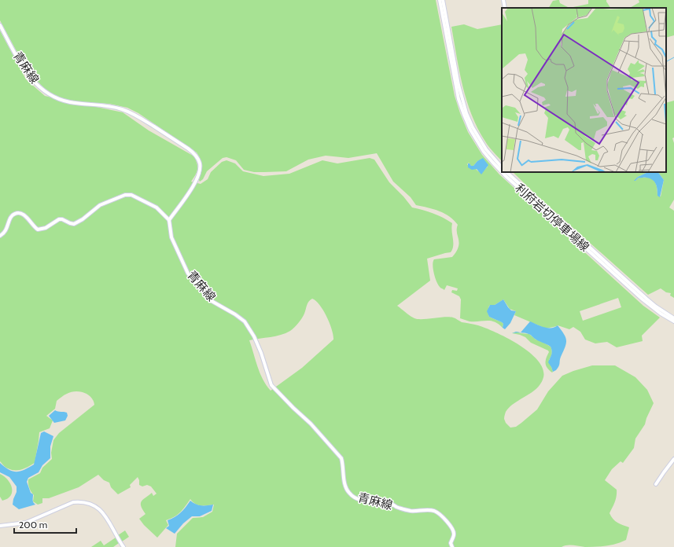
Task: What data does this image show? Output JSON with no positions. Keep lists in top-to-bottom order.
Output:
{
  "streets": {
    "street": ["青麻線", "利府岩切停車場線"]
  },
  "scale_bar": "200 m"
}
